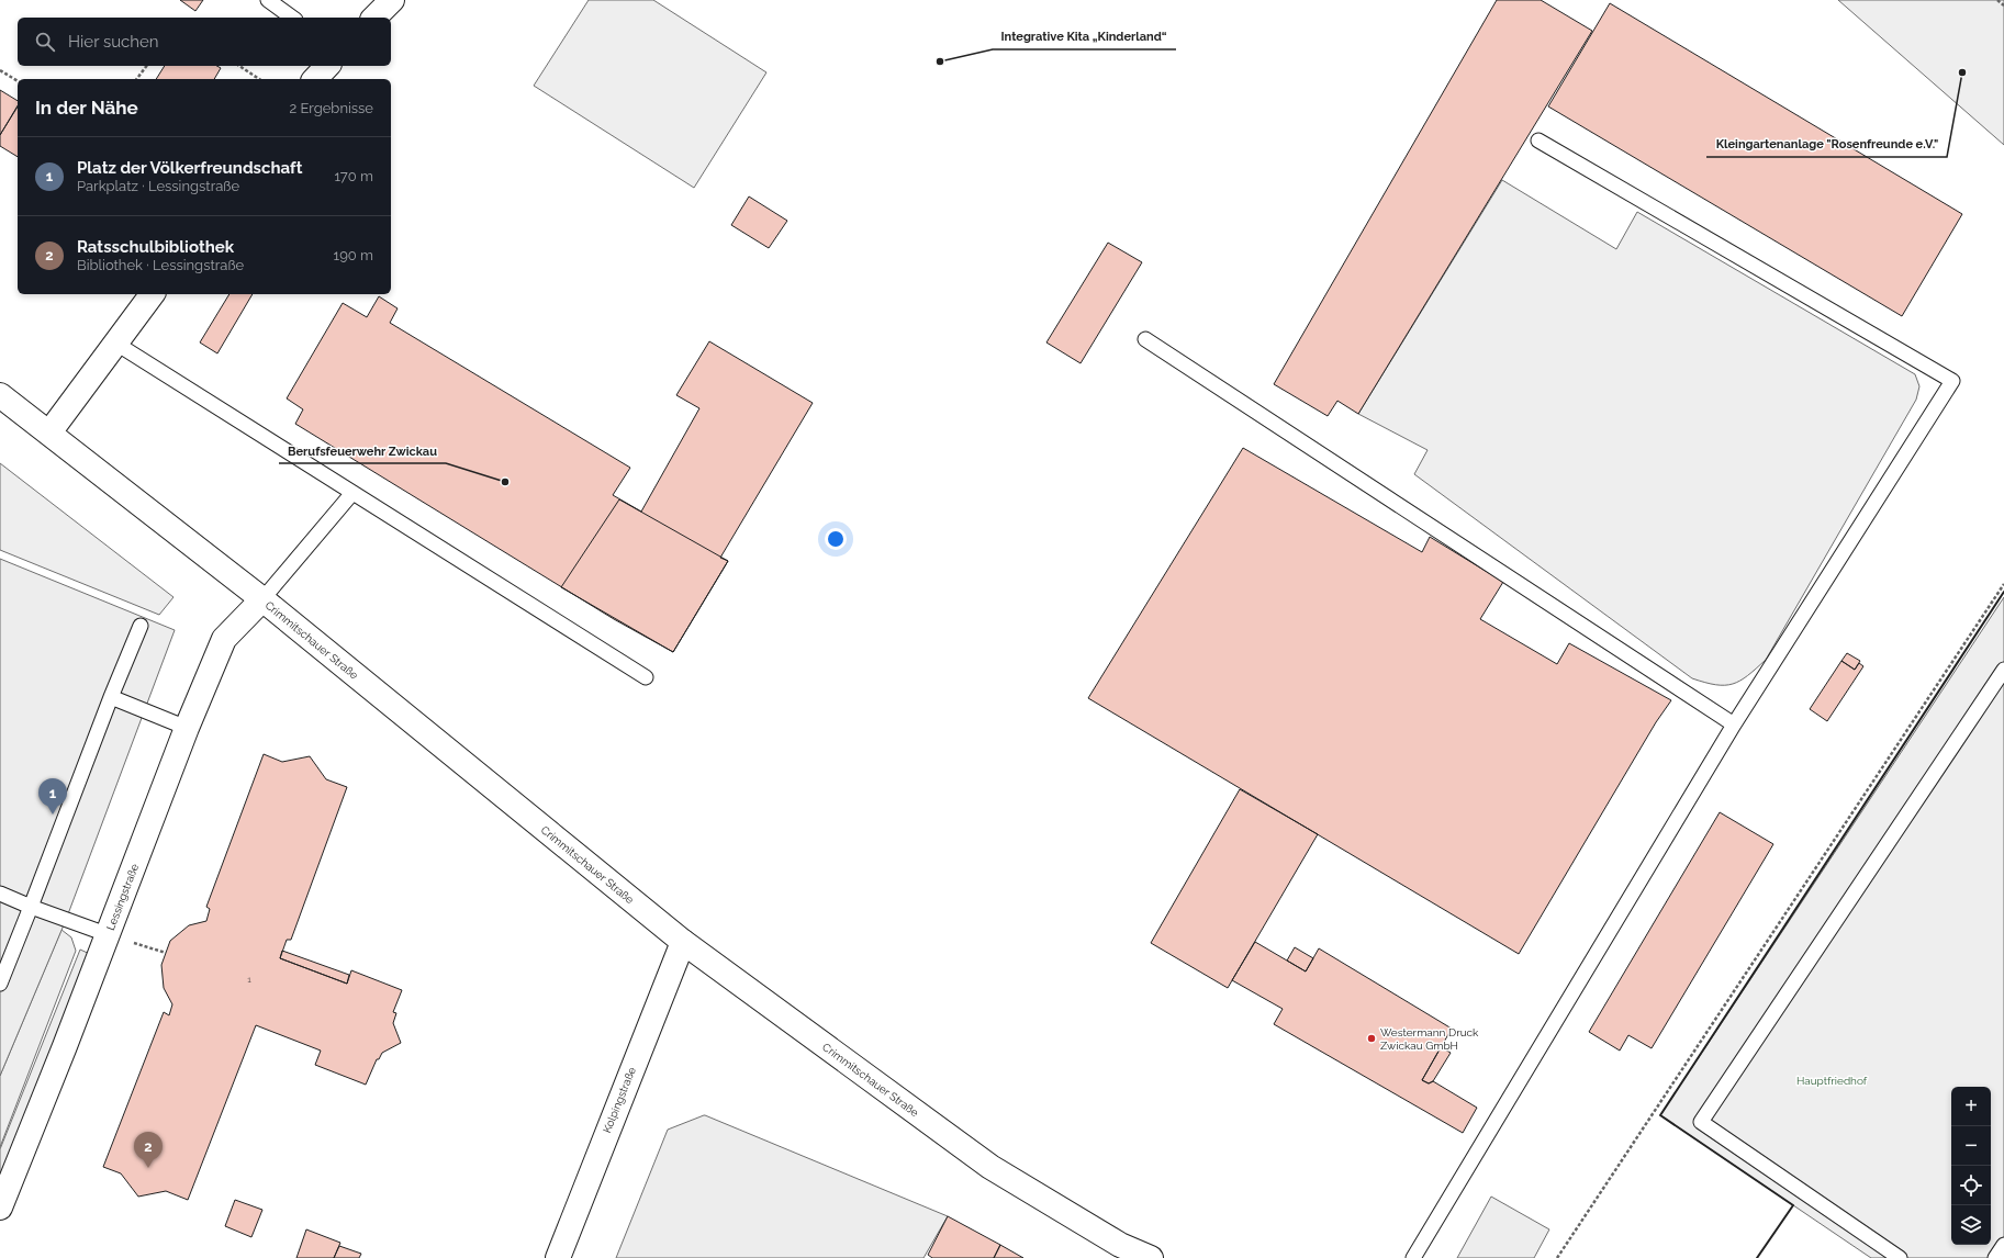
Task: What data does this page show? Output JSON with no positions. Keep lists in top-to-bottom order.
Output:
{
  "streets": {
    "main road": ["Crimmitschauer Straße", "Lessingstraße", "Kolpingstraße"]
  },
  "crossings": [
    ["Crimmitschauer Straße", "Lessingstraße"],
    ["Crimmitschauer Straße", "Kolpingstraße"]
  ],
  "parks": ["Hauptfriedhof"],
  "places": [
    "Integrative Kita „Kinderland“",
    "Kleingartenanlage \"Rosenfreunde e.V.\"",
    "Berufsfeuerwehr Zwickau",
    "Westermann Druck Zwickau GmbH"
  ],
  "house_numbers": ["1"],
  "page": {
    "search": "Hier suchen",
    "heading": ["In der Nähe", "2 Ergebnisse"],
    "list": [
      {
        "mark": "1",
        "name": "Platz der Völkerfreundschaft",
        "note": "Parkplatz · Lessingstraße",
        "value": "170 m"
      },
      {
        "mark": "2",
        "name": "Ratsschulbibliothek",
        "note": "Bibliothek · Lessingstraße",
        "value": "190 m"
      }
    ],
    "pins": ["1", "2"],
    "map_buttons": ["+", "−"]
  }
}
